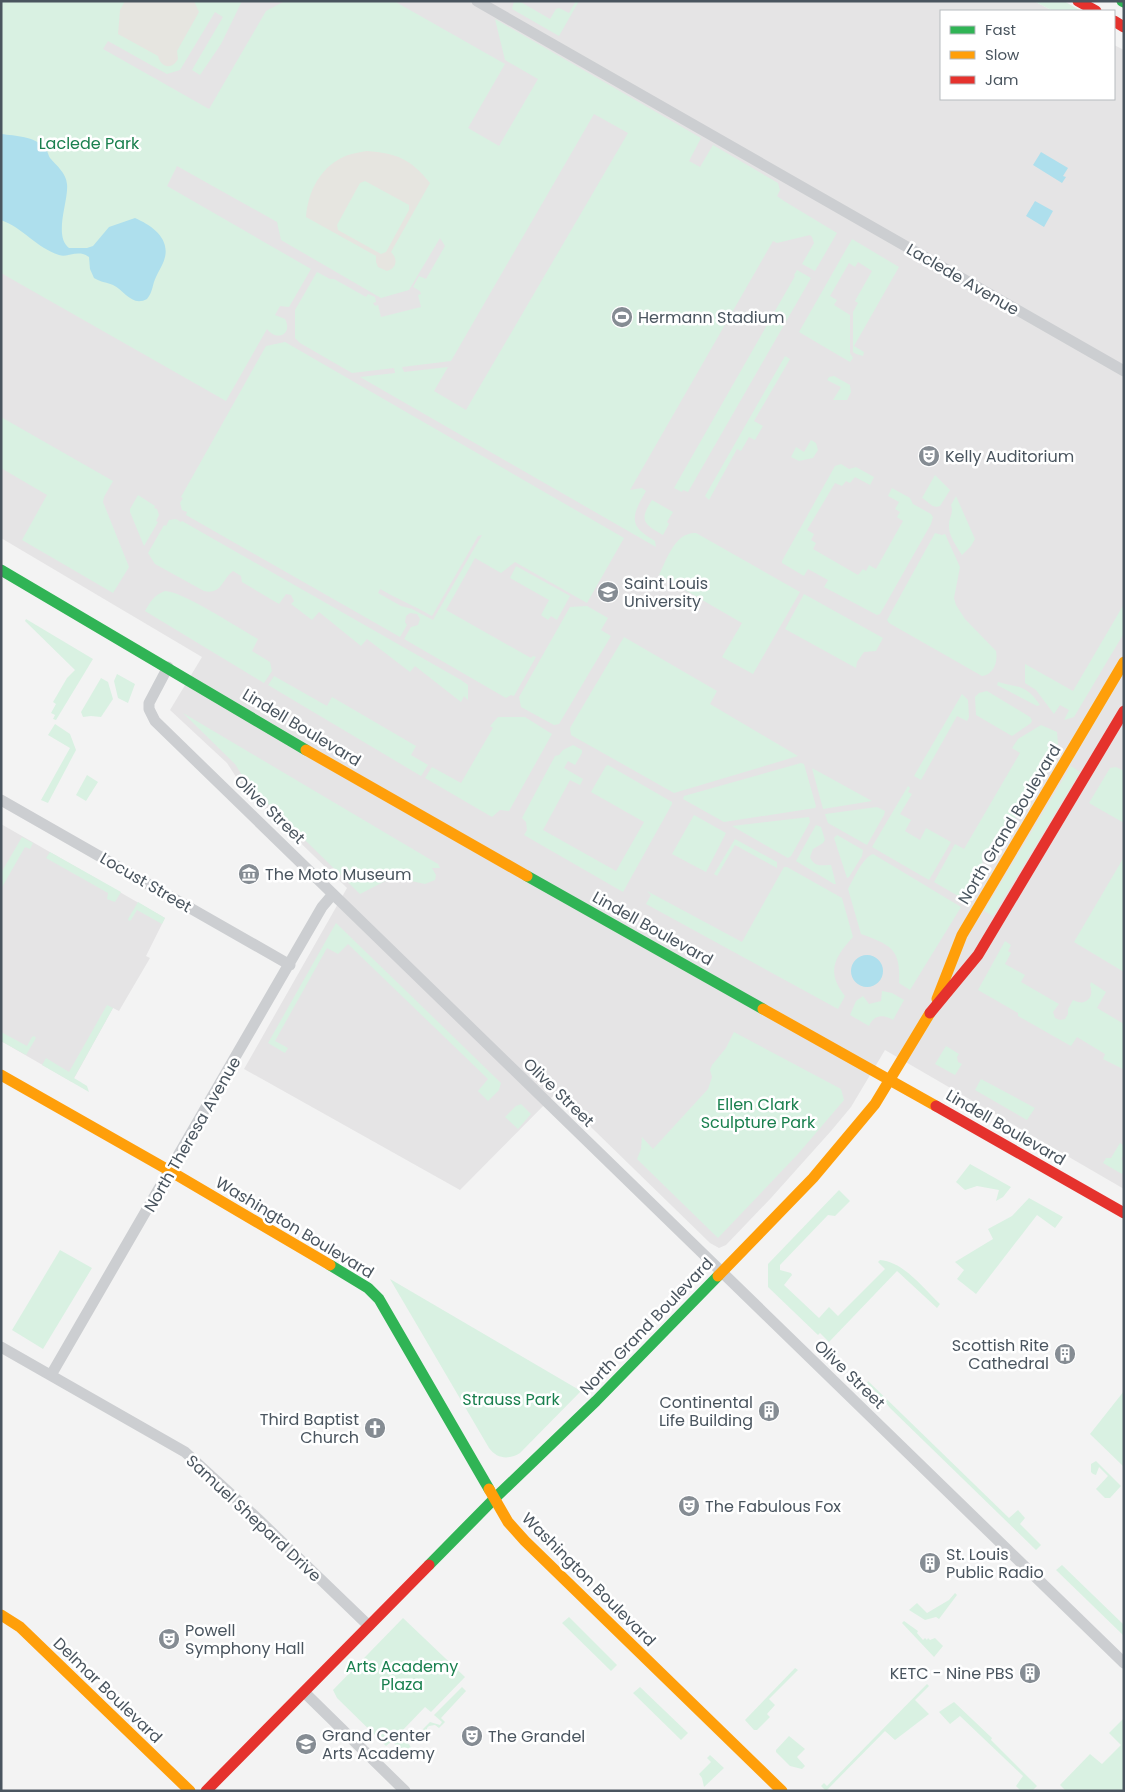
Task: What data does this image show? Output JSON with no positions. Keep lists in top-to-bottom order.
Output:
{
  "streets": {
    "main road": [
      "Lindell Boulevard",
      "North Grand Boulevard",
      "Washington Boulevard",
      "Delmar Boulevard"
    ],
    "street": [
      "Laclede Avenue",
      "Olive Street",
      "Locust Street",
      "North Theresa Avenue",
      "Samuel Shepard Drive"
    ]
  },
  "crossings": [
    ["Lindell Boulevard", "Olive Street"],
    ["Lindell Boulevard", "North Grand Boulevard"],
    ["Olive Street", "North Grand Boulevard"],
    ["Olive Street", "North Theresa Avenue"],
    ["North Grand Boulevard", "Washington Boulevard"],
    ["North Grand Boulevard", "Samuel Shepard Drive"],
    ["Locust Street", "North Theresa Avenue"],
    ["North Theresa Avenue", "Washington Boulevard"],
    ["North Theresa Avenue", "Samuel Shepard Drive"]
  ],
  "parks": [
    "Laclede Park",
    "Ellen Clark Sculpture Park",
    "Strauss Park",
    "Arts Academy Plaza"
  ],
  "places": {
    "sports": ["Hermann Stadium"],
    "theatre": [
      "Kelly Auditorium",
      "The Fabulous Fox",
      "Powell Symphony Hall",
      "The Grandel"
    ],
    "school or university": ["Saint Louis University", "Grand Center Arts Academy"],
    "museum": ["The Moto Museum"],
    "building": [
      "Scottish Rite Cathedral",
      "Continental Life Building",
      "St. Louis Public Radio",
      "KETC - Nine PBS"
    ],
    "church": ["Third Baptist Church"]
  },
  "legend": ["Fast", "Slow", "Jam"]
}
